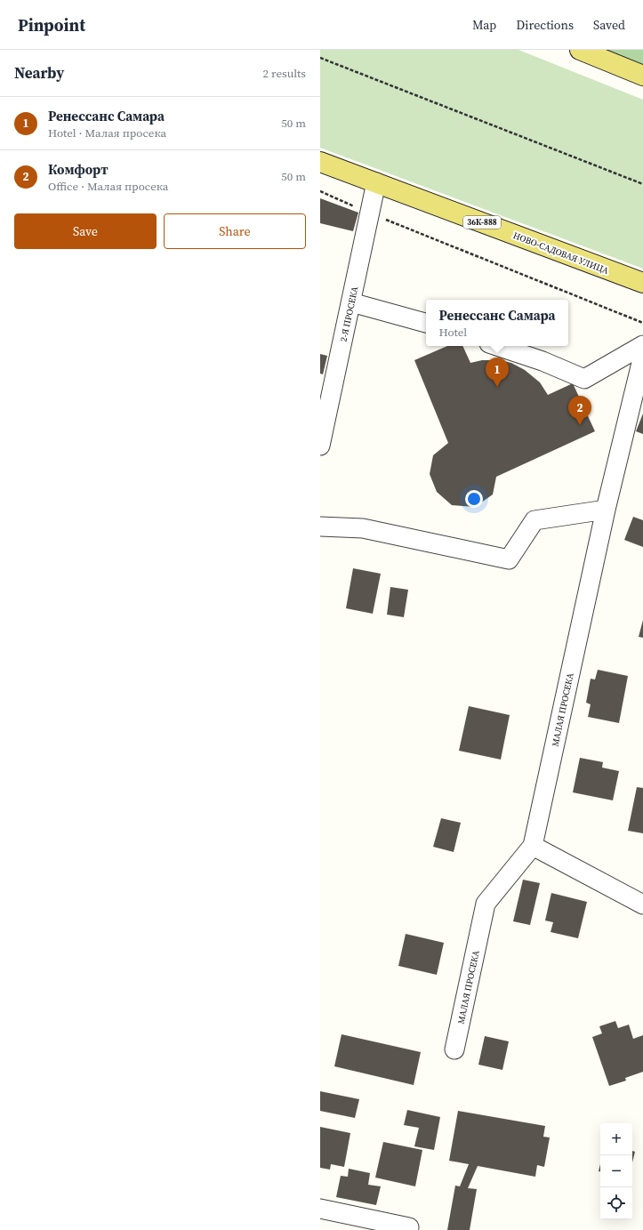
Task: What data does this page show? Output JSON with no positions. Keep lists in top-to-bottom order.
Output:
{
  "streets": {
    "main road": ["36К-888", "НОВО-САДОВАЯ УЛИЦА"],
    "street": ["2-Я ПРОСЕКА", "МАЛАЯ ПРОСЕКА"]
  },
  "crossings": [
    ["НОВО-САДОВАЯ УЛИЦА", "2-Я ПРОСЕКА"]
  ],
  "page": {
    "header": "Pinpoint",
    "nav": ["Map", "Directions", "Saved"],
    "heading": ["Nearby", "2 results"],
    "list": [
      {
        "mark": "1",
        "name": "Ренессанс Самара",
        "note": "Hotel · Малая просека",
        "value": "50 m"
      },
      {
        "mark": "2",
        "name": "Комфорт",
        "note": "Office · Малая просека",
        "value": "50 m"
      }
    ],
    "buttons": ["Save", "Share"],
    "popup": ["Ренессанс Самара", "Hotel"],
    "pins": ["1", "2"],
    "map_buttons": ["+", "−"]
  }
}
